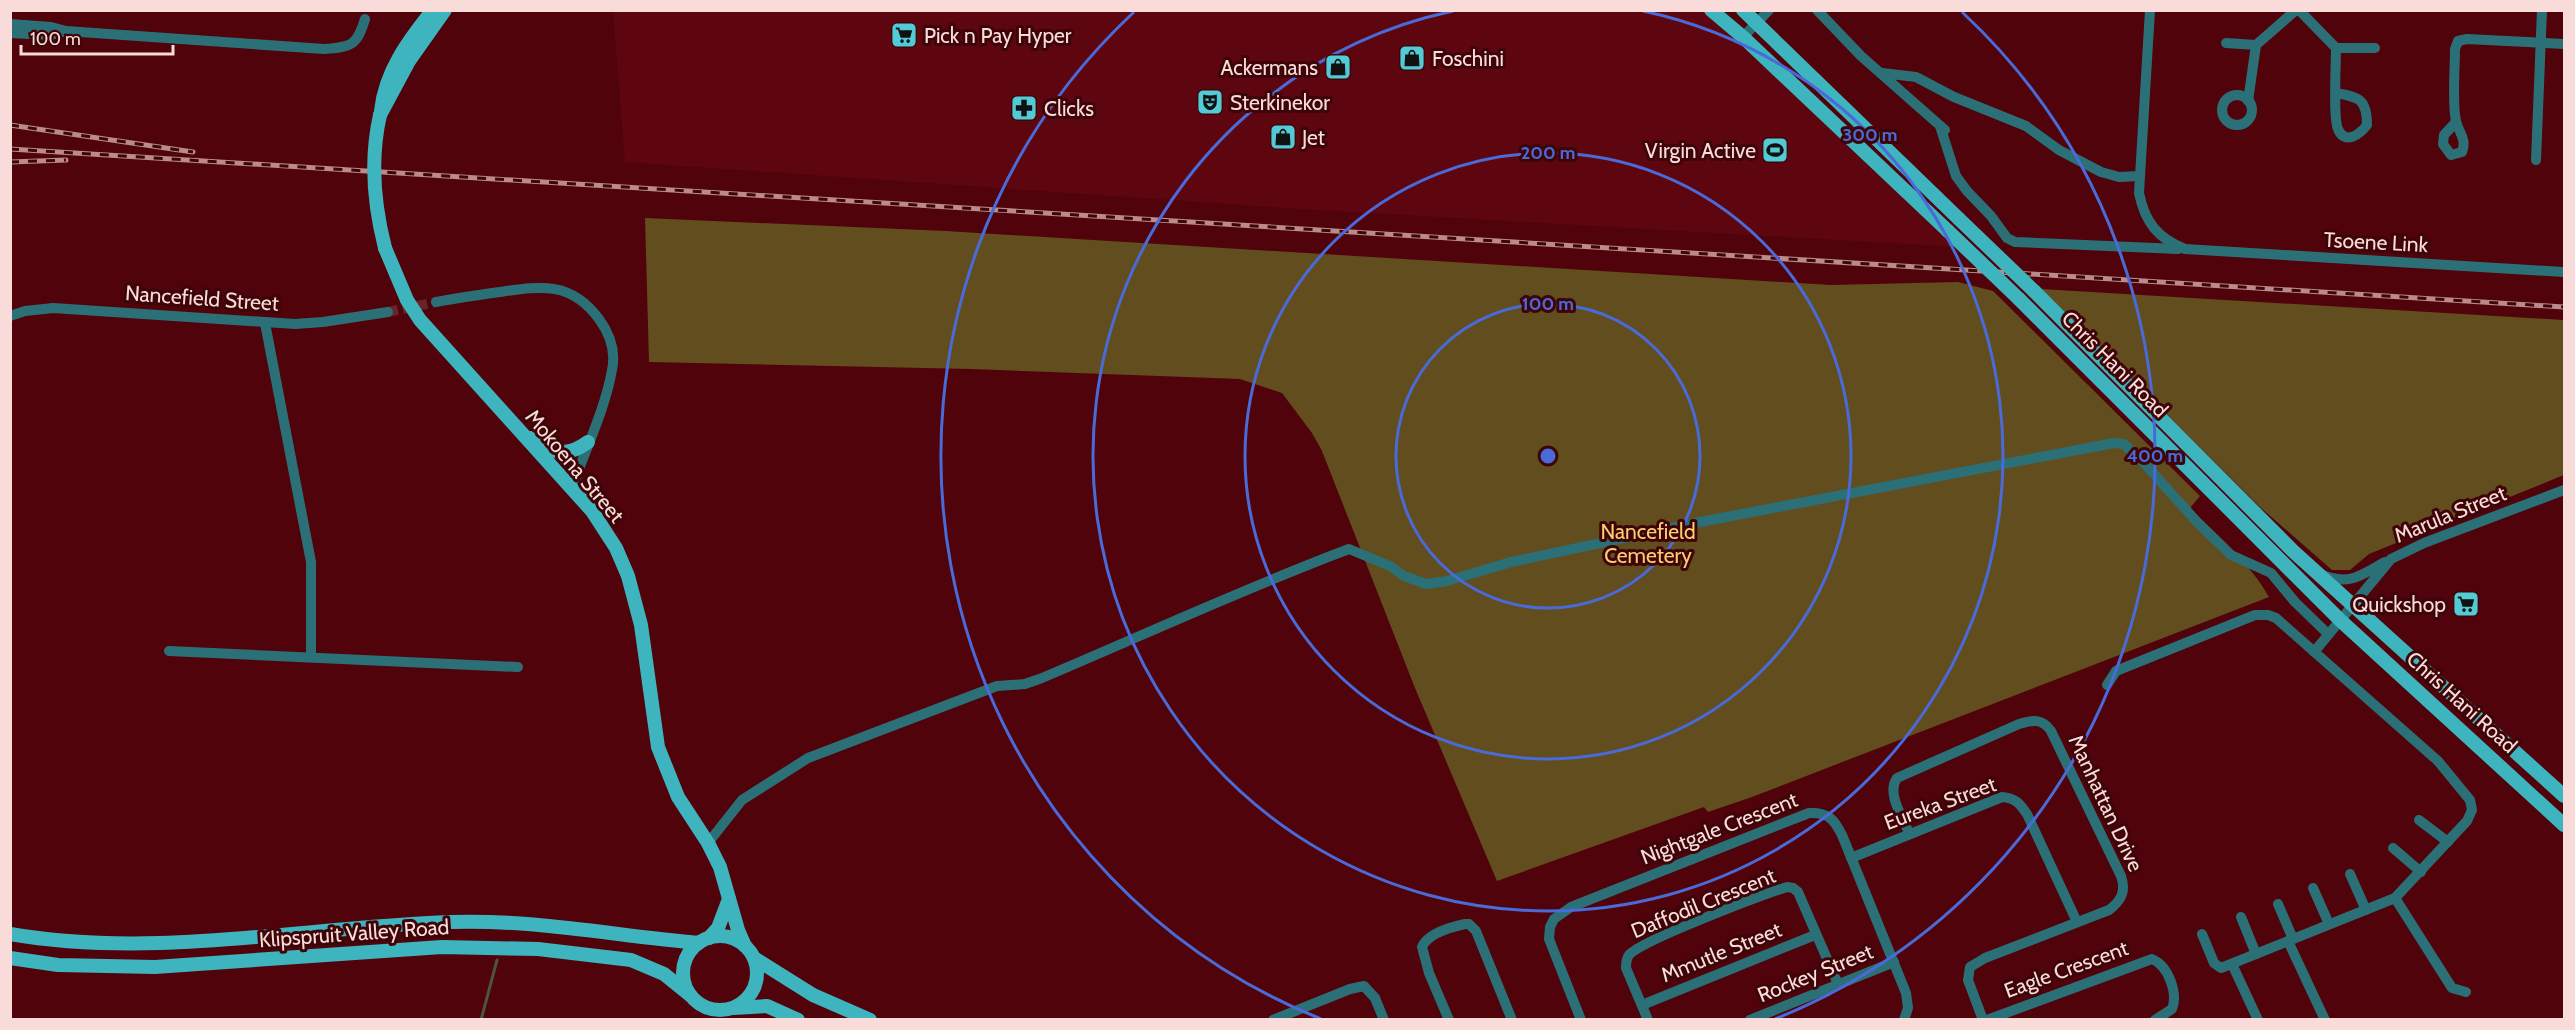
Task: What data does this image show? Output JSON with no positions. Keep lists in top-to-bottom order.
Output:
{
  "streets": {
    "main road": ["Chris Hani Road", "Mokoena Street", "Klipspruit Valley Road"],
    "street": [
      "Tsoene Link",
      "Nancefield Street",
      "Marula Street",
      "Eureka Street",
      "Manhattan Drive",
      "Nightgale Crescent",
      "Daffodil Crescent",
      "Mmutle Street",
      "Eagle Crescent",
      "Rockey Street"
    ]
  },
  "crossings": [
    ["Chris Hani Road", "Marula Street"],
    ["Mokoena Street", "Klipspruit Valley Road"],
    ["Eureka Street", "Manhattan Drive"],
    ["Eureka Street", "Nightgale Crescent"],
    ["Manhattan Drive", "Eagle Crescent"],
    ["Nightgale Crescent", "Rockey Street"],
    ["Daffodil Crescent", "Mmutle Street"],
    ["Daffodil Crescent", "Rockey Street"]
  ],
  "parks": ["Nancefield Cemetery"],
  "places": {
    "supermarket": ["Pick n Pay Hyper", "Quickshop"],
    "shop": ["Foschini", "Ackermans", "Jet"],
    "theatre": ["Sterkinekor"],
    "pharmacy": ["Clicks"],
    "sports": ["Virgin Active"]
  },
  "scale_bar": "100 m",
  "rings": [
    "300 m",
    "200 m",
    "100 m",
    "400 m"
  ]
}
